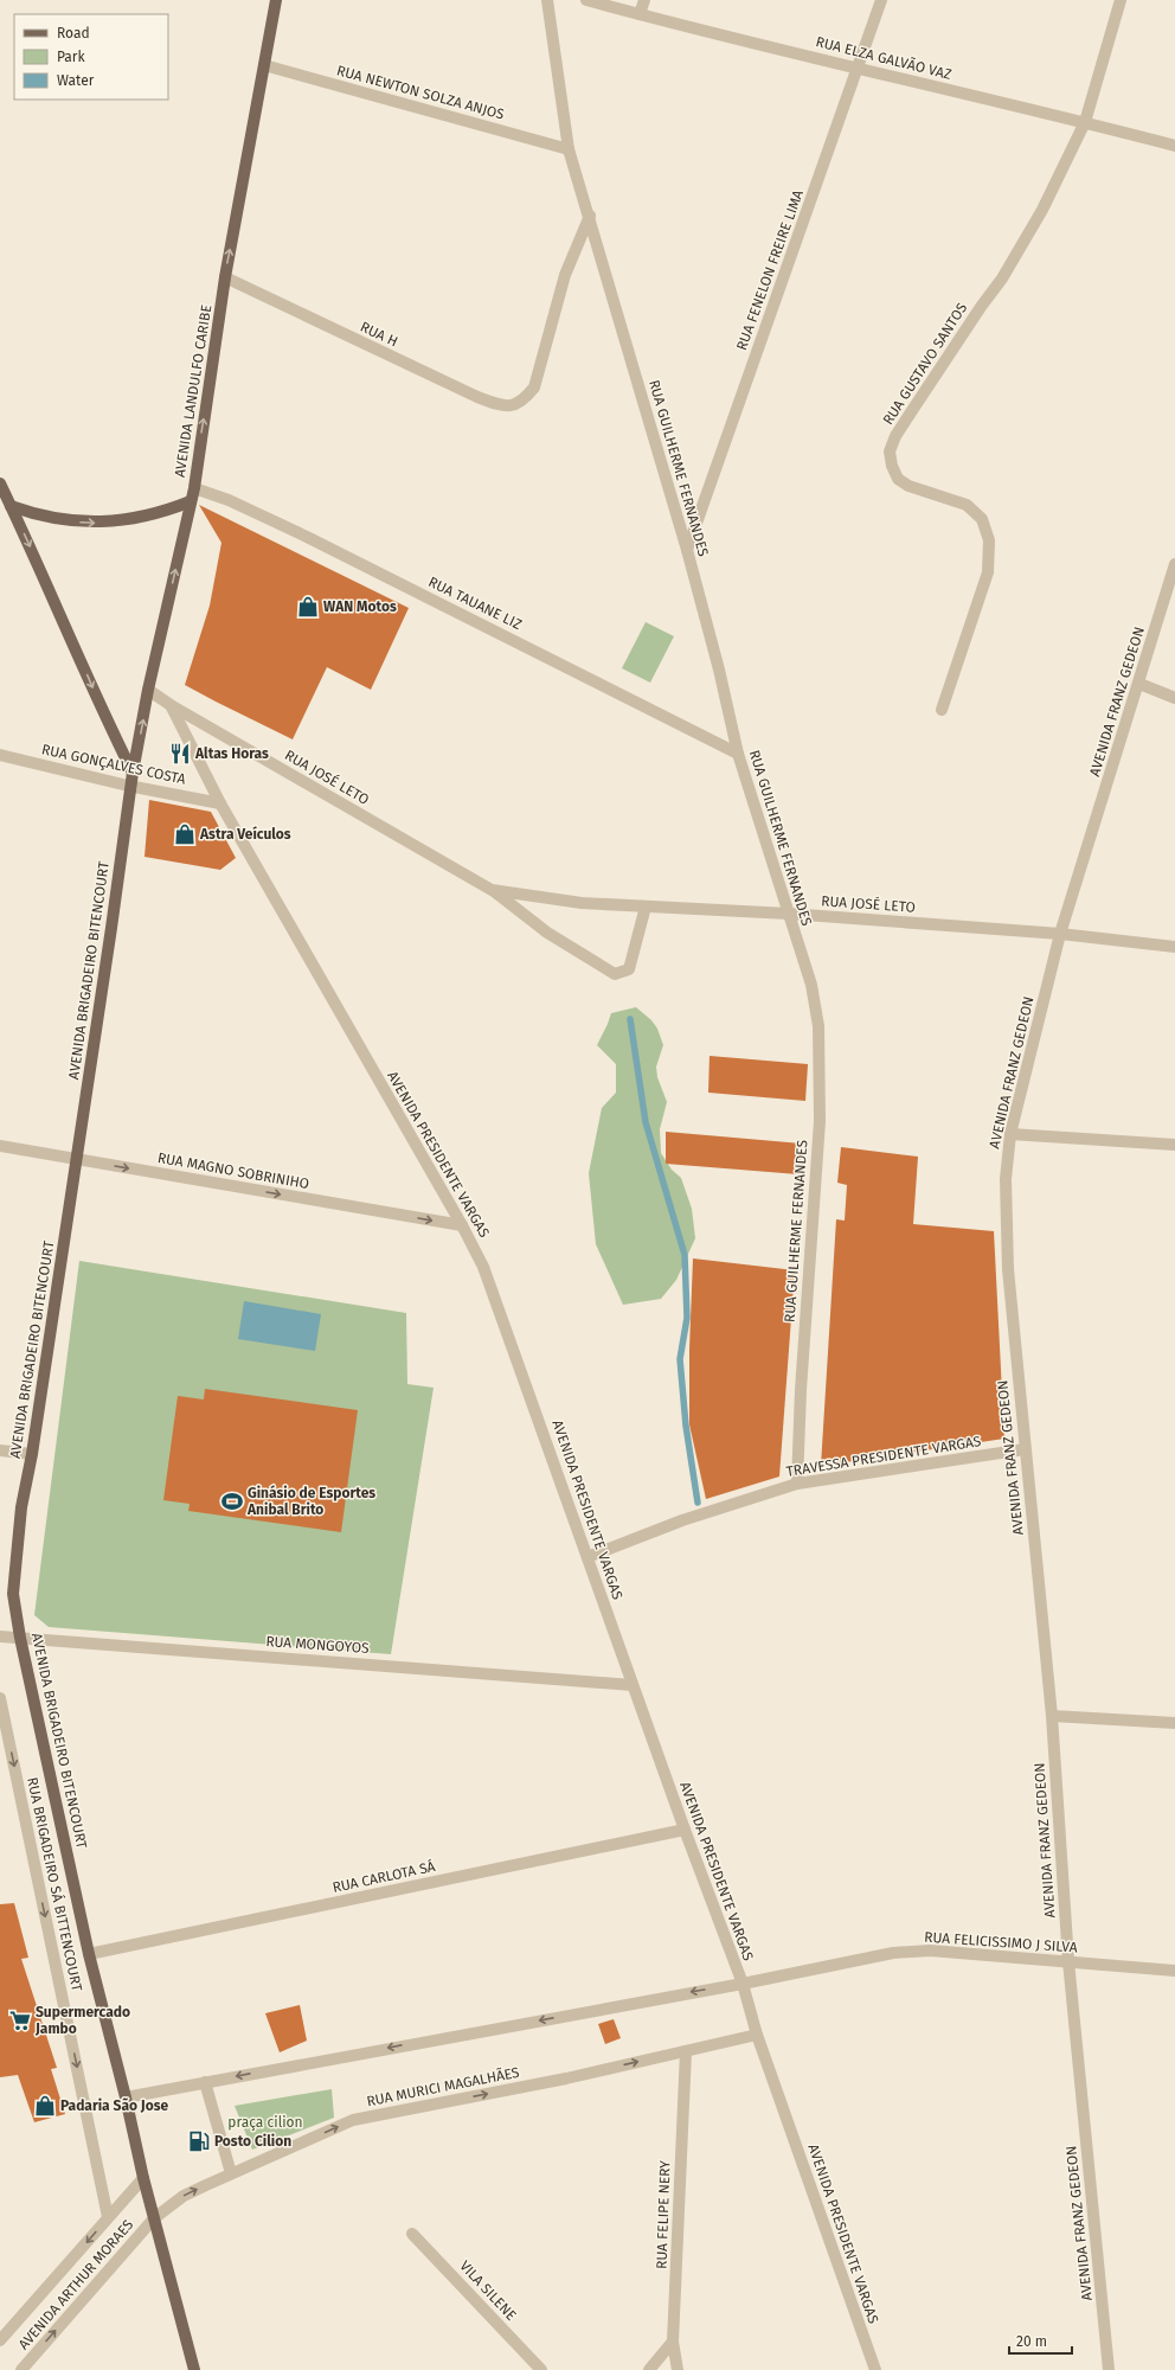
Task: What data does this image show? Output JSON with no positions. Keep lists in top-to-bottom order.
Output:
{
  "streets": {
    "main road": ["AVENIDA LANDULFO CARIBE", "AVENIDA BRIGADEIRO BITENCOURT"],
    "street": [
      "RUA ELZA GALVÃO VAZ",
      "RUA NEWTON SOLZA ANJOS",
      "RUA FENELON FREIRE LIMA",
      "RUA H",
      "RUA GUSTAVO SANTOS",
      "RUA GUILHERME FERNANDES",
      "RUA TAUANE LIZ",
      "AVENIDA FRANZ GEDEON",
      "RUA GONÇALVES COSTA",
      "RUA JOSÉ LETO",
      "AVENIDA PRESIDENTE VARGAS",
      "RUA MAGNO SOBRINIHO",
      "TRAVESSA PRESIDENTE VARGAS",
      "RUA MONGOYOS",
      "RUA CARLOTA SÁ",
      "RUA BRIGADEIRO SÁ BITTENCOURT",
      "RUA FELICISSIMO J SILVA",
      "RUA MURICI MAGALHÃES",
      "RUA FELIPE NERY",
      "AVENIDA ARTHUR MORAES",
      "VILA SILENE"
    ]
  },
  "crossings": [
    ["RUA ELZA GALVÃO VAZ", "RUA FENELON FREIRE LIMA"],
    ["RUA ELZA GALVÃO VAZ", "RUA GUSTAVO SANTOS"],
    ["RUA NEWTON SOLZA ANJOS", "AVENIDA LANDULFO CARIBE"],
    ["RUA NEWTON SOLZA ANJOS", "RUA GUILHERME FERNANDES"],
    ["RUA FENELON FREIRE LIMA", "RUA GUILHERME FERNANDES"],
    ["RUA H", "AVENIDA LANDULFO CARIBE"],
    ["RUA H", "RUA GUILHERME FERNANDES"],
    ["AVENIDA LANDULFO CARIBE", "RUA TAUANE LIZ"],
    ["AVENIDA LANDULFO CARIBE", "RUA GONÇALVES COSTA"],
    ["AVENIDA LANDULFO CARIBE", "RUA JOSÉ LETO"],
    ["AVENIDA LANDULFO CARIBE", "AVENIDA BRIGADEIRO BITENCOURT"],
    ["RUA GUILHERME FERNANDES", "RUA TAUANE LIZ"],
    ["RUA GUILHERME FERNANDES", "RUA JOSÉ LETO"],
    ["RUA GUILHERME FERNANDES", "TRAVESSA PRESIDENTE VARGAS"],
    ["AVENIDA FRANZ GEDEON", "RUA JOSÉ LETO"],
    ["AVENIDA FRANZ GEDEON", "TRAVESSA PRESIDENTE VARGAS"],
    ["AVENIDA FRANZ GEDEON", "RUA FELICISSIMO J SILVA"],
    ["RUA GONÇALVES COSTA", "AVENIDA BRIGADEIRO BITENCOURT"],
    ["RUA GONÇALVES COSTA", "AVENIDA PRESIDENTE VARGAS"],
    ["RUA JOSÉ LETO", "AVENIDA PRESIDENTE VARGAS"],
    ["AVENIDA BRIGADEIRO BITENCOURT", "RUA MAGNO SOBRINIHO"],
    ["AVENIDA BRIGADEIRO BITENCOURT", "RUA MONGOYOS"],
    ["AVENIDA BRIGADEIRO BITENCOURT", "RUA CARLOTA SÁ"],
    ["AVENIDA BRIGADEIRO BITENCOURT", "RUA MURICI MAGALHÃES"],
    ["AVENIDA BRIGADEIRO BITENCOURT", "AVENIDA ARTHUR MORAES"],
    ["AVENIDA PRESIDENTE VARGAS", "RUA MAGNO SOBRINIHO"],
    ["AVENIDA PRESIDENTE VARGAS", "TRAVESSA PRESIDENTE VARGAS"],
    ["AVENIDA PRESIDENTE VARGAS", "RUA MONGOYOS"],
    ["AVENIDA PRESIDENTE VARGAS", "RUA CARLOTA SÁ"],
    ["AVENIDA PRESIDENTE VARGAS", "RUA FELICISSIMO J SILVA"],
    ["AVENIDA PRESIDENTE VARGAS", "RUA MURICI MAGALHÃES"],
    ["RUA BRIGADEIRO SÁ BITTENCOURT", "AVENIDA ARTHUR MORAES"],
    ["RUA MURICI MAGALHÃES", "RUA FELIPE NERY"],
    ["RUA MURICI MAGALHÃES", "AVENIDA ARTHUR MORAES"]
  ],
  "one_way": ["AVENIDA LANDULFO CARIBE", "RUA MAGNO SOBRINIHO", "RUA BRIGADEIRO SÁ BITTENCOURT"],
  "parks": ["praça cilion"],
  "places": {
    "shop": ["WAN Motos", "Astra Veículos", "Padaria São Jose"],
    "restaurant": ["Altas Horas"],
    "sports": ["Ginásio de Esportes Anibal Brito"],
    "supermarket": ["Supermercado Jambo"],
    "fuel station": ["Posto Cilion"]
  },
  "legend": ["Road", "Park", "Water"],
  "scale_bar": "20 m"
}
